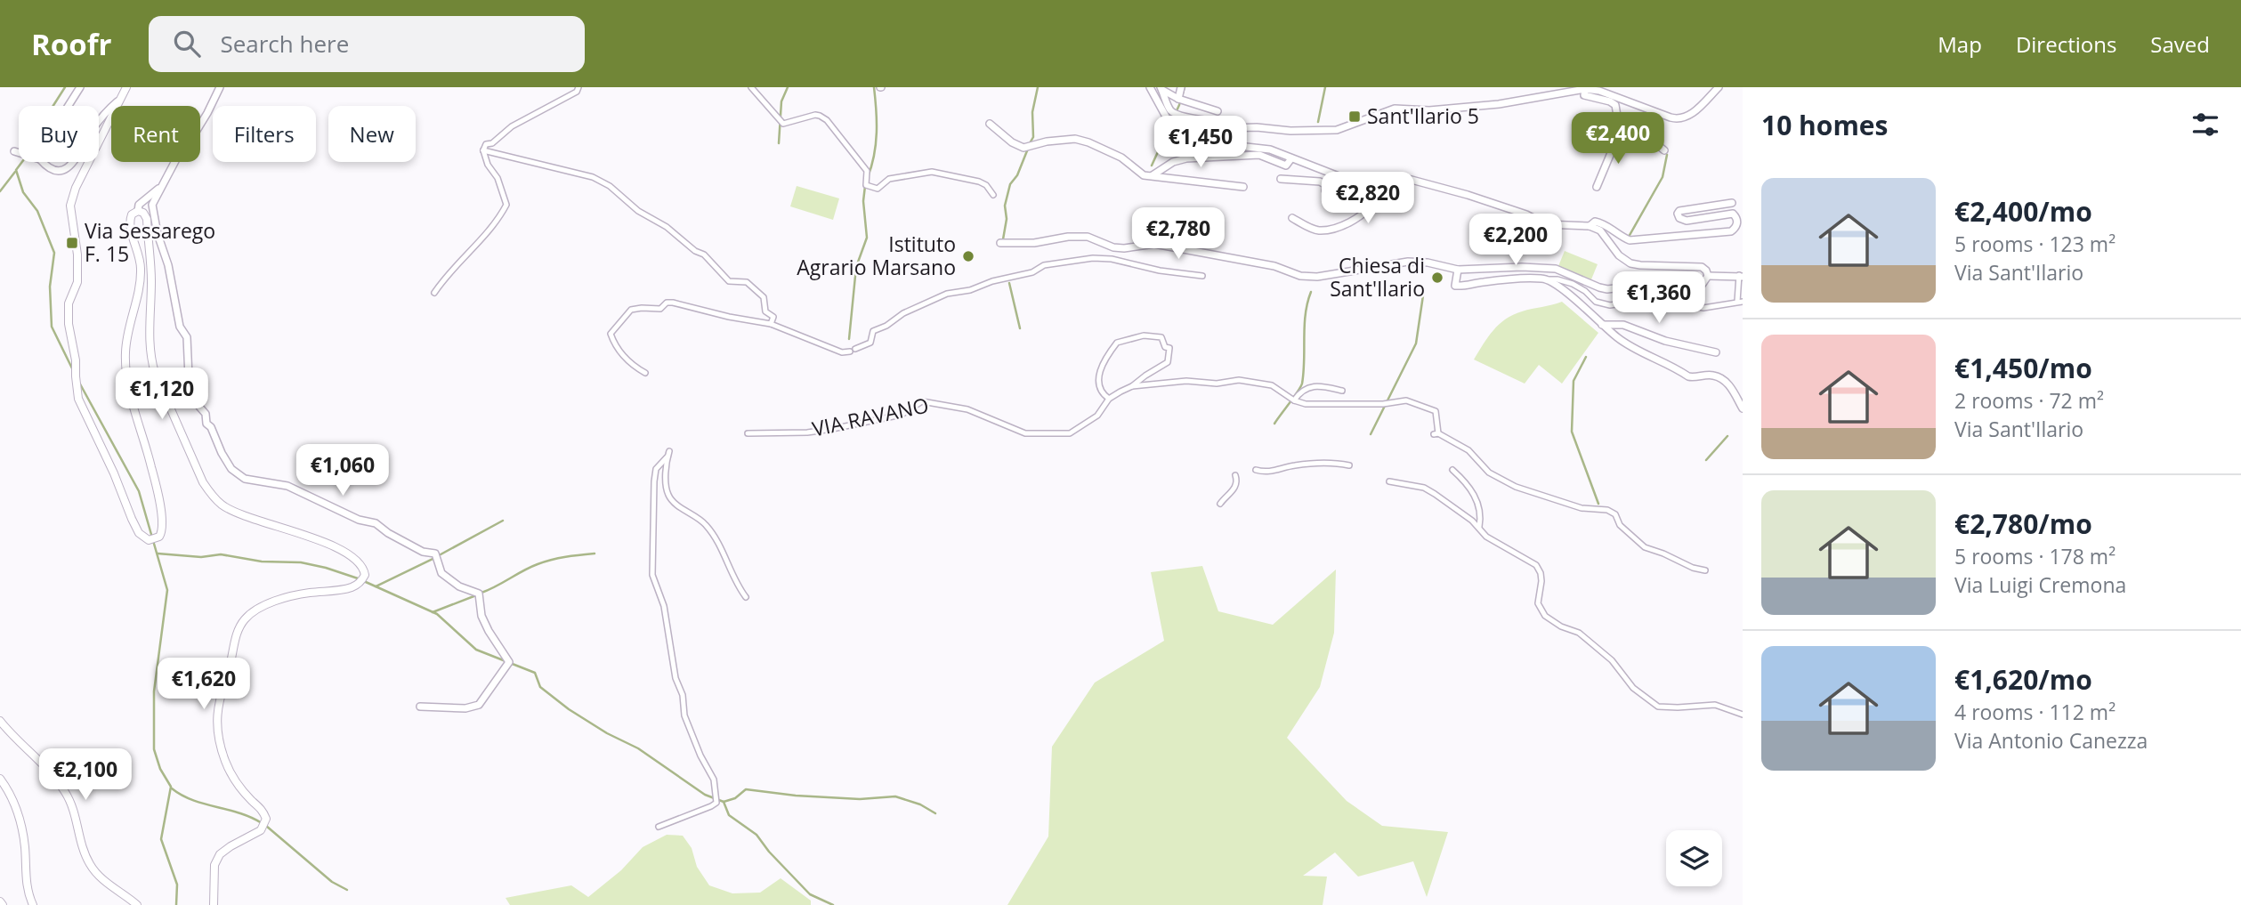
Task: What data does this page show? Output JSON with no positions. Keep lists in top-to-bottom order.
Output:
{
  "streets": {
    "street": ["VIA RAVANO"]
  },
  "places": {
    "transit": ["Sant'Ilario 5", "Via Sessarego F. 15"],
    "other": ["Istituto Agrario Marsano", "Chiesa di Sant'Ilario"]
  },
  "page": {
    "header": "Roofr",
    "search": "Search here",
    "nav": ["Map", "Directions", "Saved"],
    "heading": "10 homes",
    "chip": [
      "Buy",
      "Rent",
      "Filters",
      "New"
    ],
    "price": [
      "€2,400",
      "€1,450",
      "€2,820",
      "€2,780",
      "€2,200",
      "€1,360",
      "€1,120",
      "€1,060",
      "€1,620",
      "€2,100"
    ],
    "list": [
      {
        "name": "€2,400/mo",
        "note": "5 rooms · 123 m² · Via Sant'Ilario"
      },
      {
        "name": "€1,450/mo",
        "note": "2 rooms · 72 m² · Via Sant'Ilario"
      },
      {
        "name": "€2,780/mo",
        "note": "5 rooms · 178 m² · Via Luigi Cremona"
      },
      {
        "name": "€1,620/mo",
        "note": "4 rooms · 112 m² · Via Antonio Canezza"
      }
    ]
  }
}
